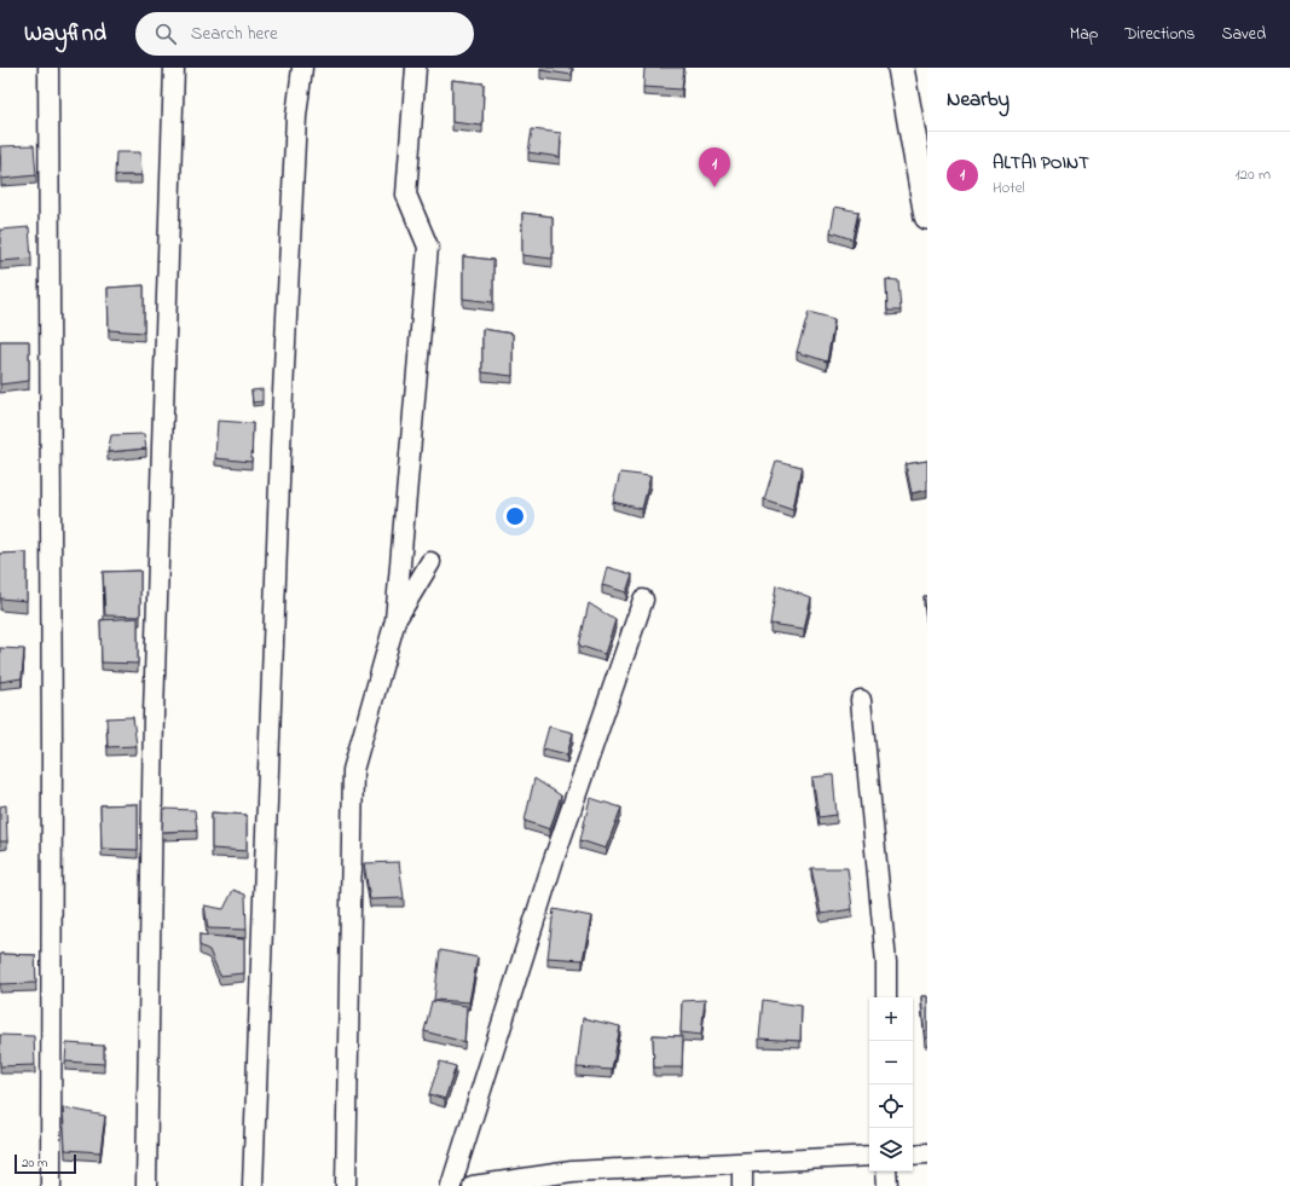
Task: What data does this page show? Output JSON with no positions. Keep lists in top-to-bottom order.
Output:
{
  "scale_bar": "20 m",
  "page": {
    "header": "Wayfind",
    "search": "Search here",
    "nav": ["Map", "Directions", "Saved"],
    "heading": "Nearby",
    "list": [
      {
        "mark": "1",
        "name": "ALTAI POINT",
        "note": "Hotel",
        "value": "120 m"
      }
    ],
    "pins": "1",
    "map_buttons": ["+", "−"],
    "scale": "20 m"
  }
}
